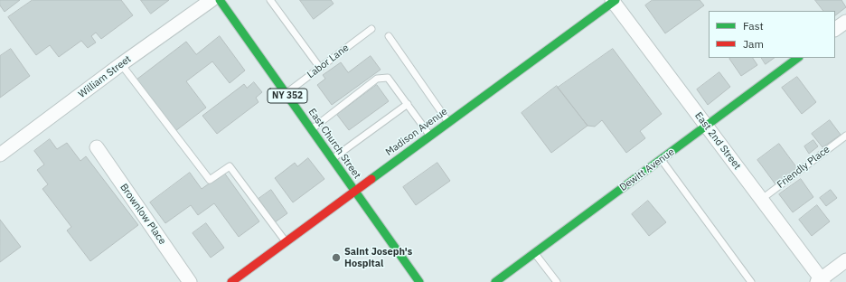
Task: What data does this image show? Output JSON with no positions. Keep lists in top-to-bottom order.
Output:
{
  "streets": {
    "main road": [
      "NY 352",
      "Madison Avenue",
      "East Church Street",
      "Dewitt Avenue"
    ],
    "street": ["William Street", "East 2nd Street", "Brownlow Place"],
    "lane": ["Labor Lane", "Friendly Place"]
  },
  "crossings": [
    ["Labor Lane", "East Church Street"],
    ["Madison Avenue", "East 2nd Street"],
    ["Madison Avenue", "East Church Street"],
    ["East 2nd Street", "Friendly Place"],
    ["East 2nd Street", "Dewitt Avenue"]
  ],
  "places": ["Saint Joseph's Hospital"],
  "legend": ["Fast", "Jam"]
}
